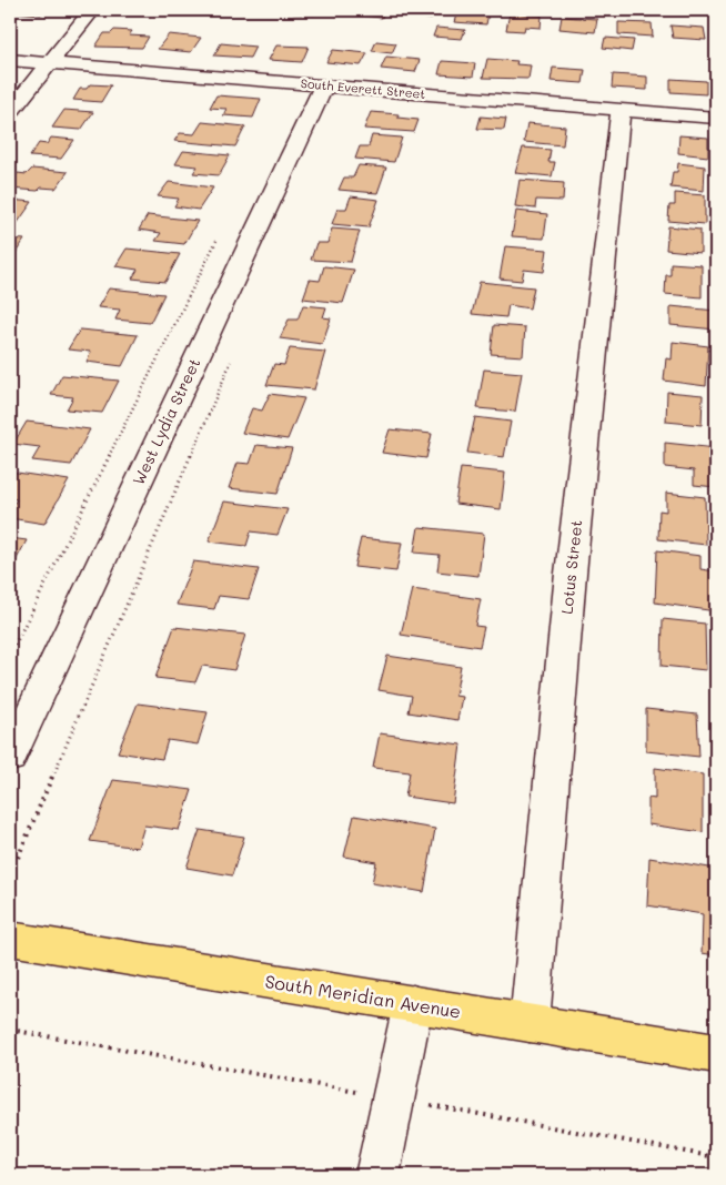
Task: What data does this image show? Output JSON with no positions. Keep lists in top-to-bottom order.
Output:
{
  "streets": {
    "main road": ["South Meridian Avenue"],
    "street": ["South Everett Street", "West Lydia Street", "Lotus Street"]
  },
  "crossings": [
    ["South Everett Street", "West Lydia Street"],
    ["South Everett Street", "Lotus Street"],
    ["Lotus Street", "South Meridian Avenue"]
  ]
}
